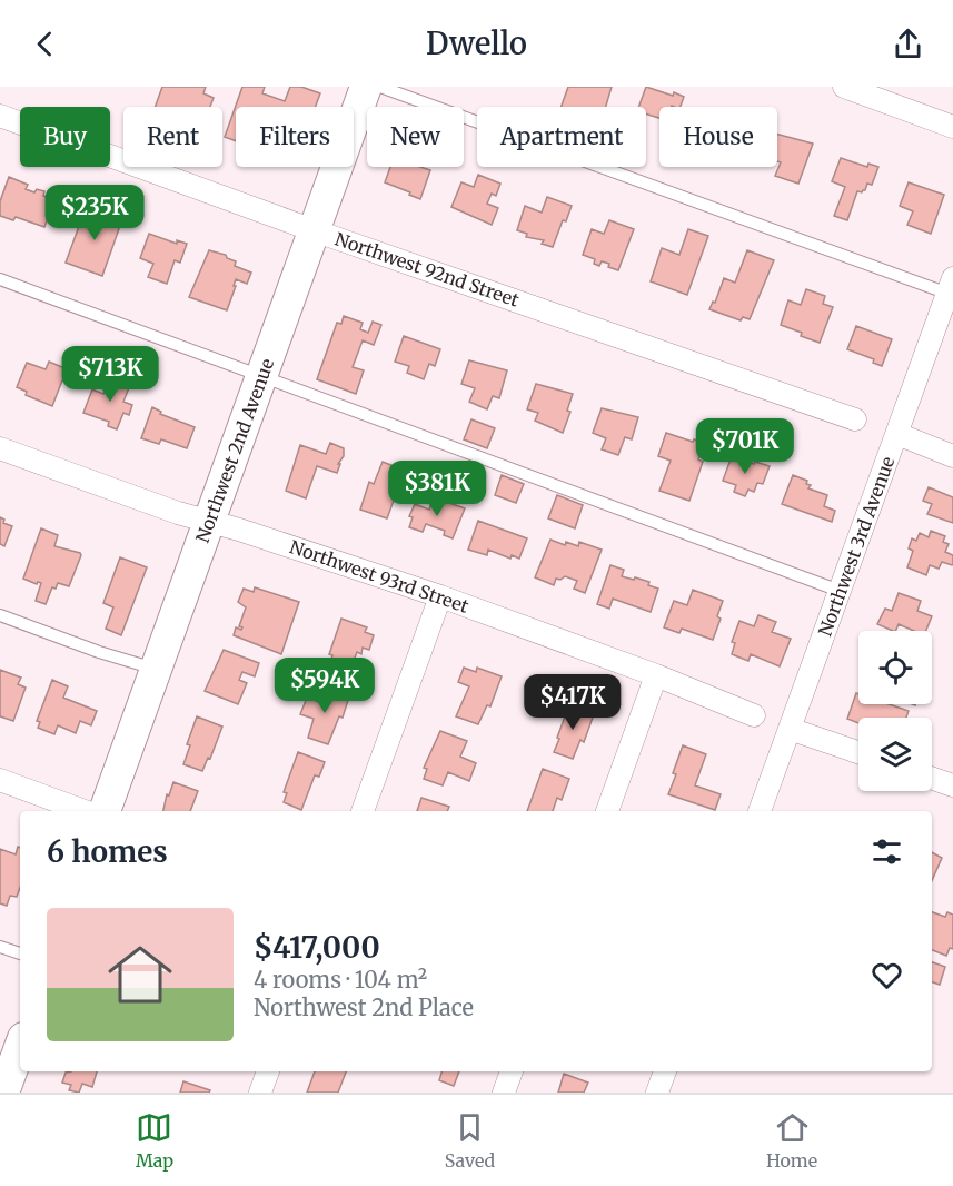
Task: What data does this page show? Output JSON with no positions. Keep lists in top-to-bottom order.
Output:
{
  "streets": {
    "street": [
      "Northwest 92nd Street",
      "Northwest 2nd Avenue",
      "Northwest 3rd Avenue",
      "Northwest 93rd Street"
    ]
  },
  "crossings": [
    ["Northwest 92nd Street", "Northwest 2nd Avenue"],
    ["Northwest 2nd Avenue", "Northwest 93rd Street"]
  ],
  "page": {
    "header": "Dwello",
    "chip": [
      "Buy",
      "Rent",
      "Filters",
      "New",
      "Apartment",
      "House"
    ],
    "price": [
      "$235K",
      "$713K",
      "$701K",
      "$381K",
      "$594K",
      "$417K"
    ],
    "heading": "6 homes",
    "list": [
      {
        "name": "$417,000",
        "note": "4 rooms · 104 m² · Northwest 2nd Place"
      }
    ],
    "tabs": ["Map", "Saved", "Home"]
  }
}
